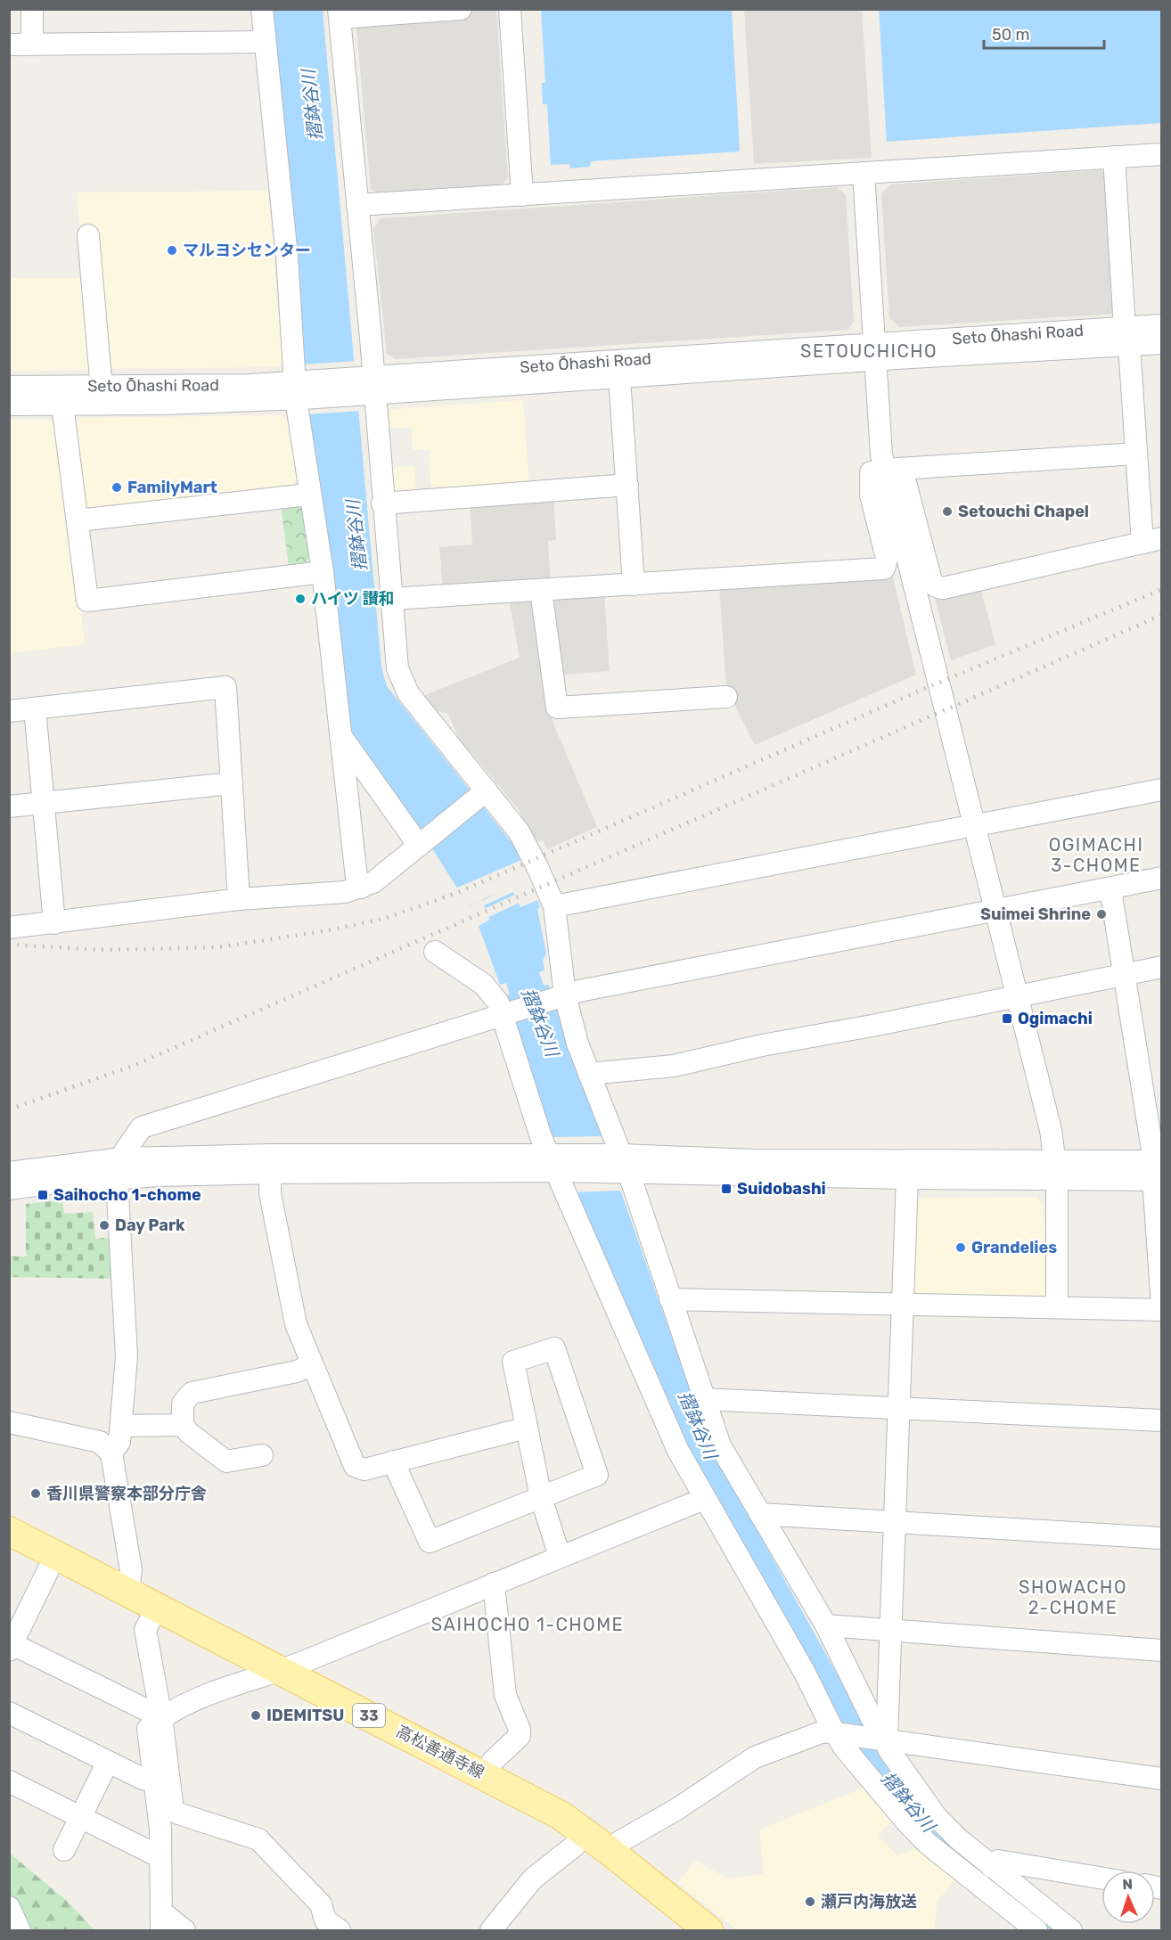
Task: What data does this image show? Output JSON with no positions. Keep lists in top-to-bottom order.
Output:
{
  "streets": {
    "main road": ["33", "高松善通寺線"],
    "street": ["Seto Ōhashi Road"]
  },
  "districts": [
    "SETOUCHICHO",
    "OGIMACHI 3-CHOME",
    "SHOWACHO 2-CHOME",
    "SAIHOCHO 1-CHOME"
  ],
  "water": ["摺鉢谷川"],
  "places": {
    "other": [
      "マルヨシセンター",
      "FamilyMart",
      "Setouchi Chapel",
      "ハイツ 讃和",
      "Suimei Shrine",
      "Day Park",
      "Grandelies",
      "香川県警察本部分庁舎",
      "IDEMITSU",
      "瀬戸内海放送"
    ],
    "transit": ["Ogimachi", "Suidobashi", "Saihocho 1-chome"]
  },
  "scale_bar": "50 m",
  "north": "top"
}
